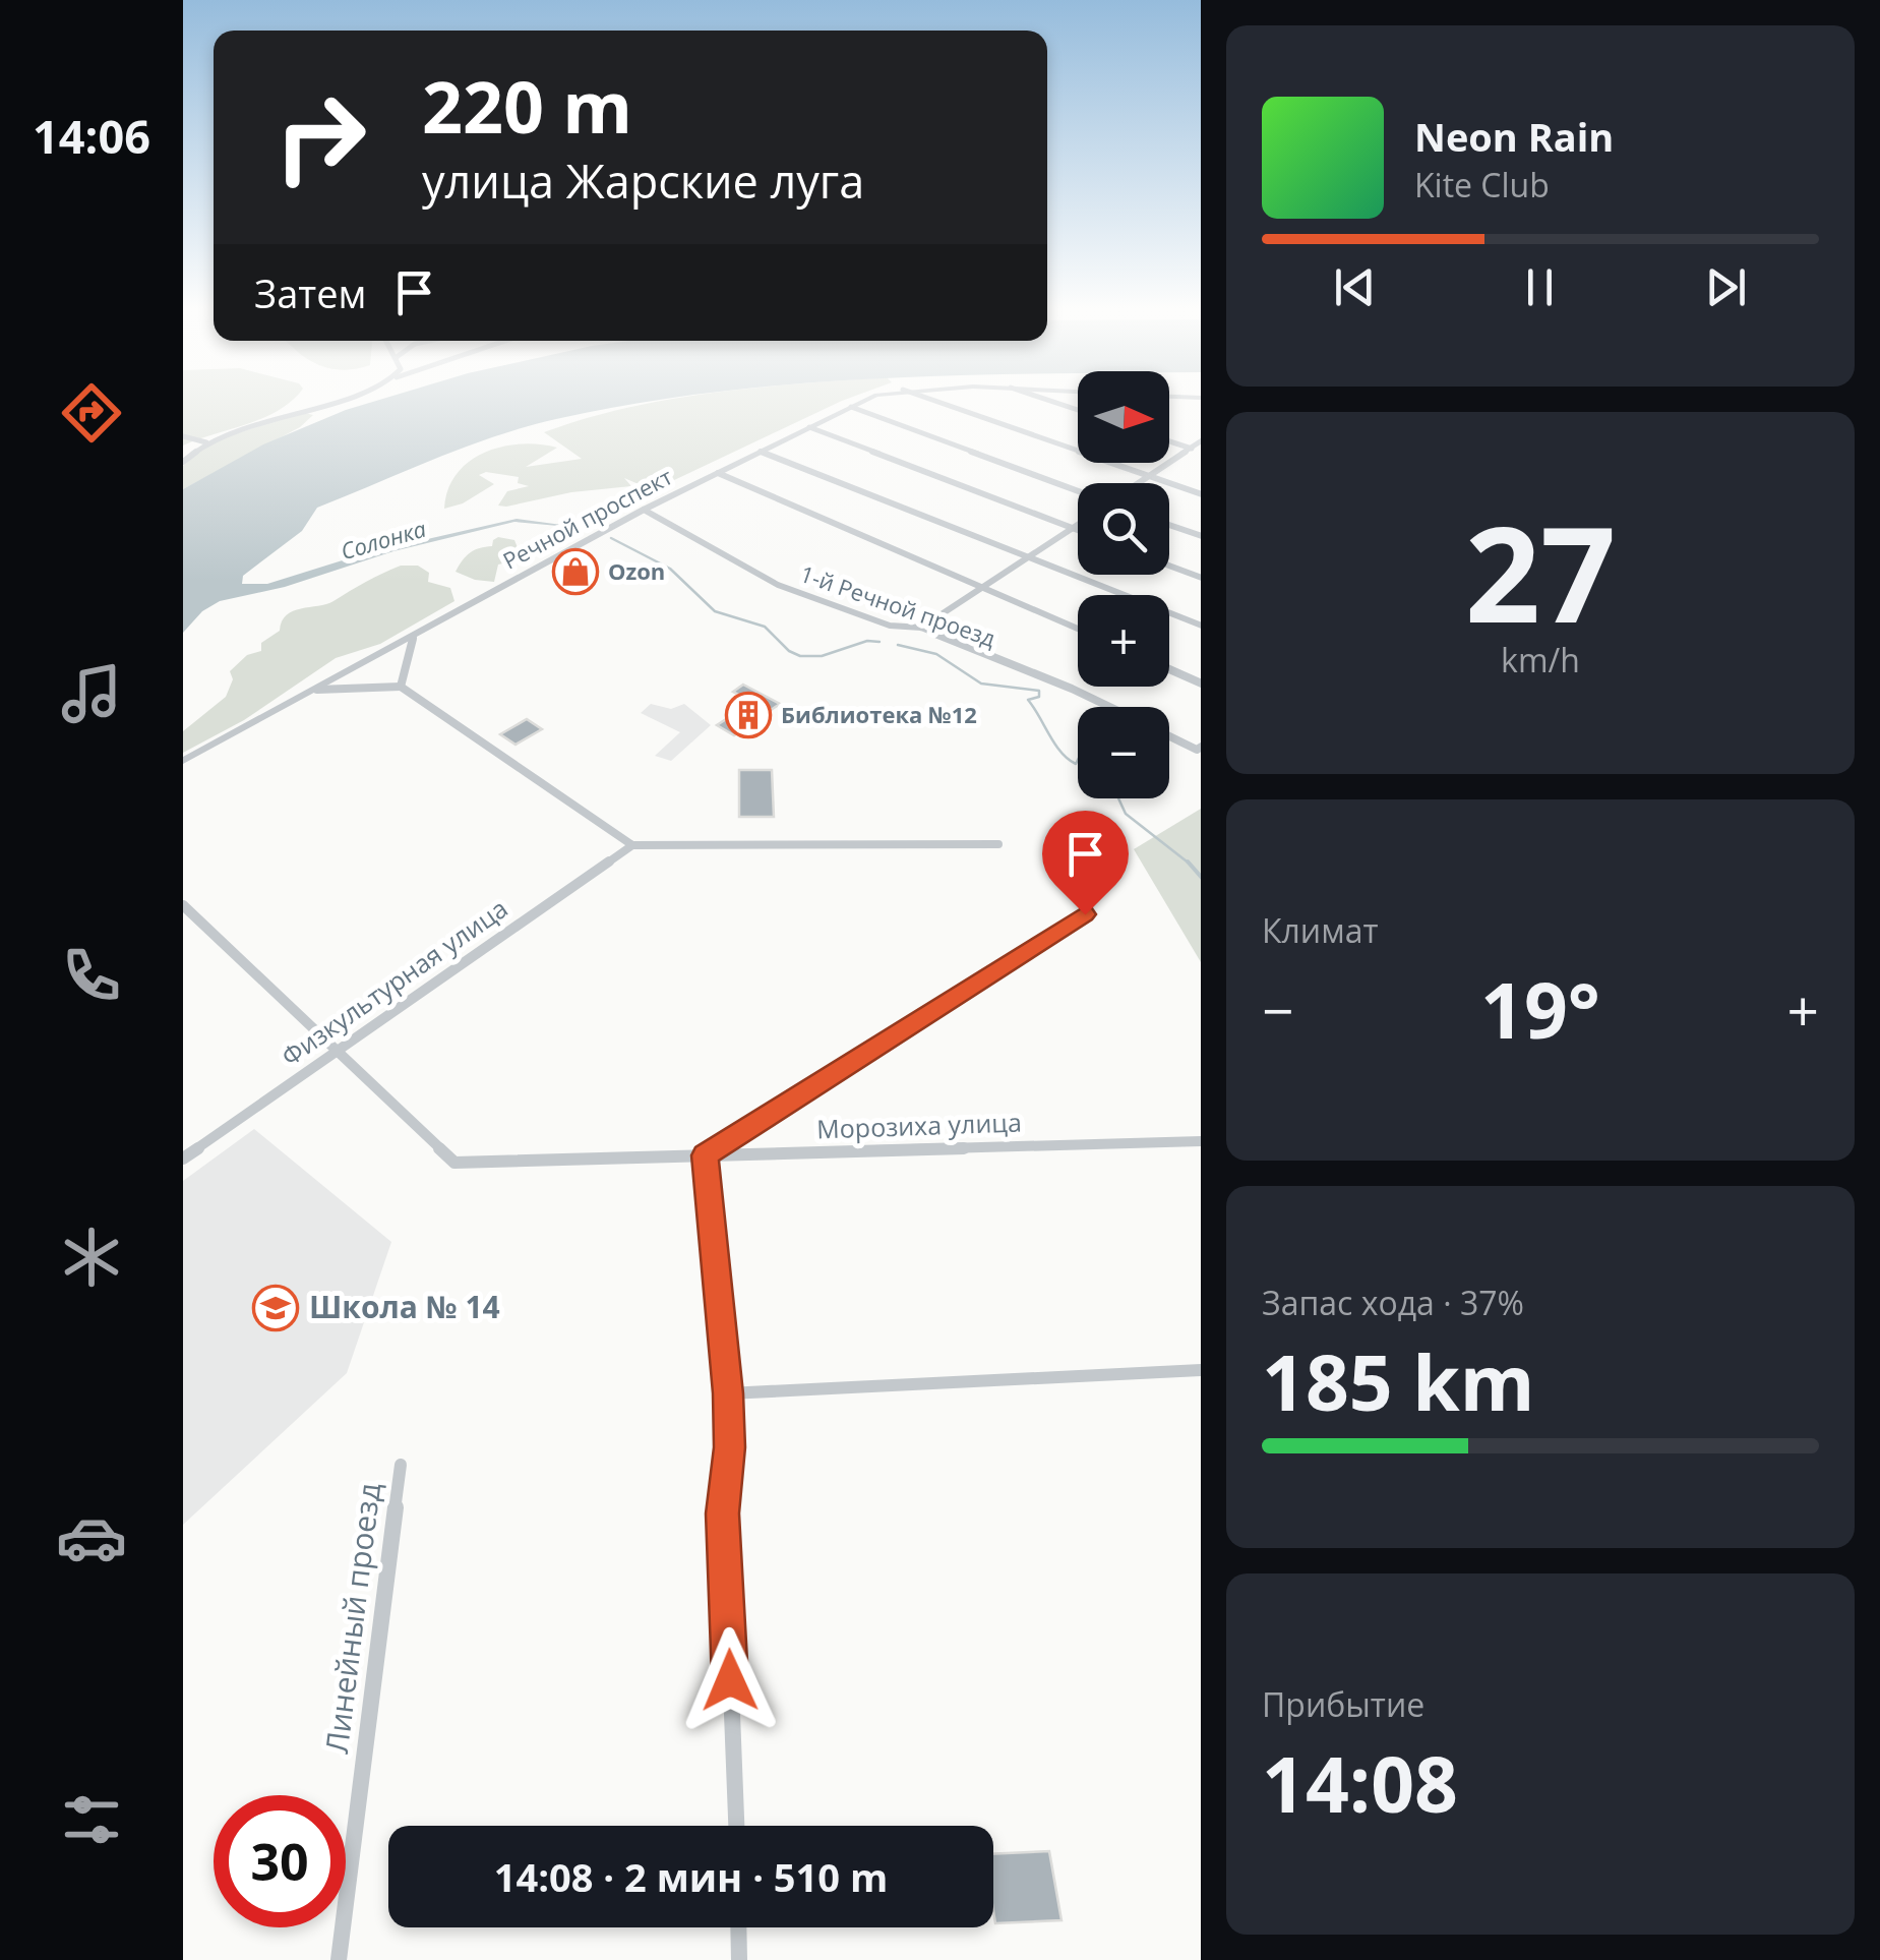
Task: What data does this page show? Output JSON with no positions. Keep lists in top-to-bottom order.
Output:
{
  "streets": {
    "street": [
      "Речной проспект",
      "1-й Речной проезд",
      "Физкультурная улица",
      "Морозиха улица",
      "Линейный проезд"
    ]
  },
  "crossings": [
    ["Речной проспект", "1-й Речной проезд"],
    ["Физкультурная улица", "Морозиха улица"]
  ],
  "water": ["Солонка"],
  "places": {
    "shop": ["Ozon"],
    "building": ["Библиотека №12"],
    "school or university": ["Школа № 14"]
  },
  "north": "right",
  "page": {
    "tabs": "14:06",
    "turn": ["220 m", "улица Жарские луга"],
    "song": ["Neon Rain", "Kite Club"],
    "then": "Затем",
    "map_buttons": ["+", "−"],
    "tile": [
      ["27", "km/h"],
      "Климат",
      ["Запас хода · 37%", "185 km"],
      ["Прибытие", "14:08"]
    ],
    "heat": ["−", "19°", "+"],
    "limit": "30",
    "trip": "14:08 · 2 мин · 510 m"
  }
}
